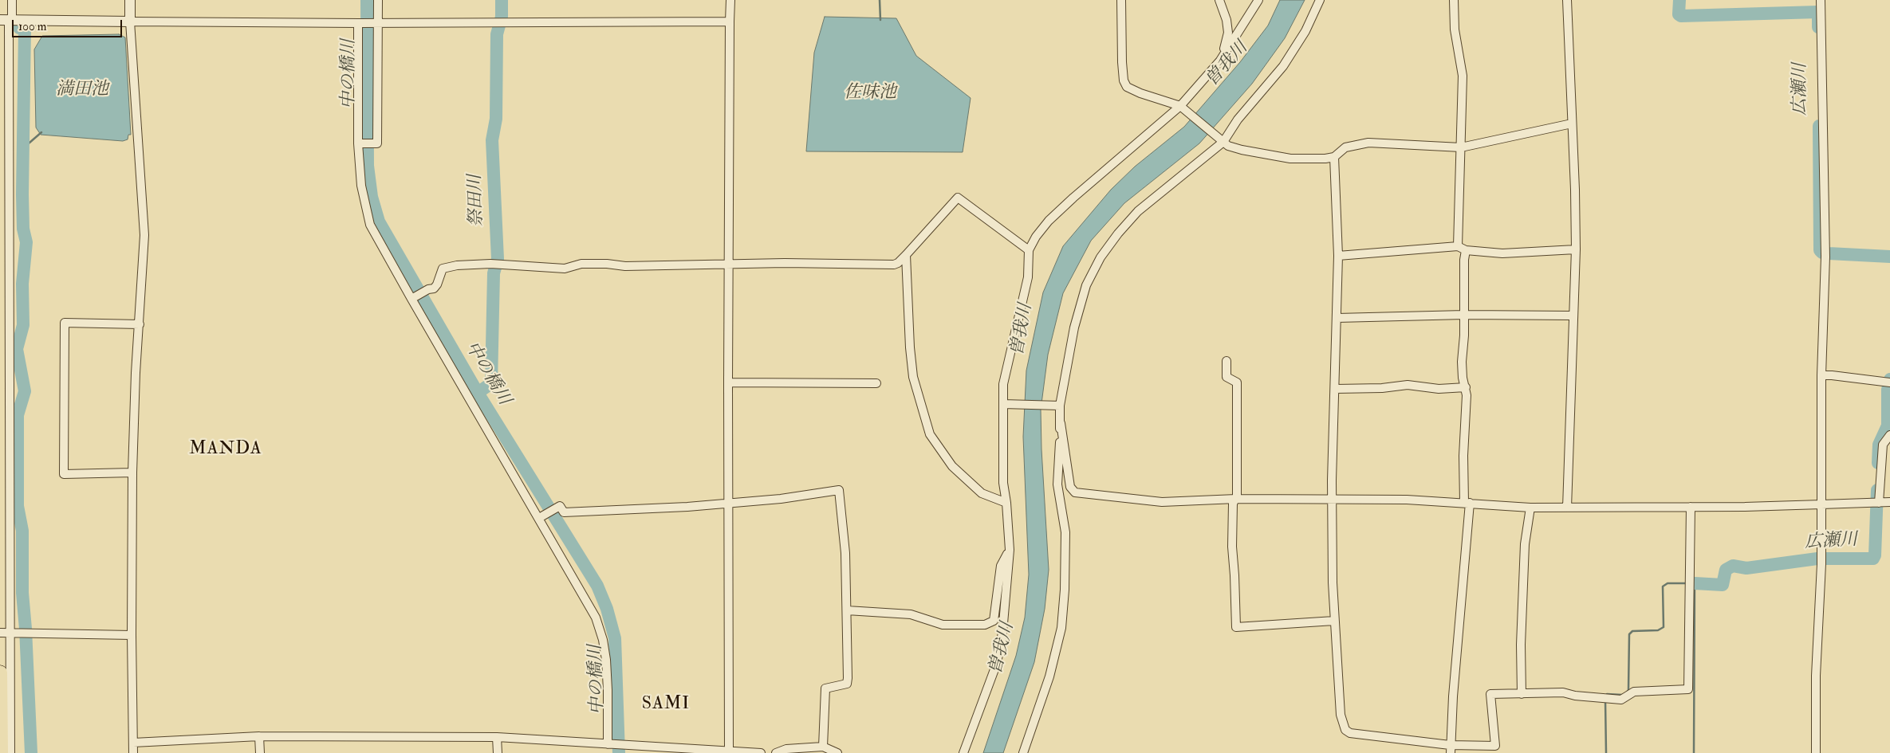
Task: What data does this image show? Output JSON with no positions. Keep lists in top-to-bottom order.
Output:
{
  "districts": ["MANDA", "SAMI"],
  "water": [
    "曽我川",
    "中の橋川",
    "広瀬川",
    "満田池",
    "佐味池",
    "祭田川"
  ],
  "scale_bar": "100 m"
}
